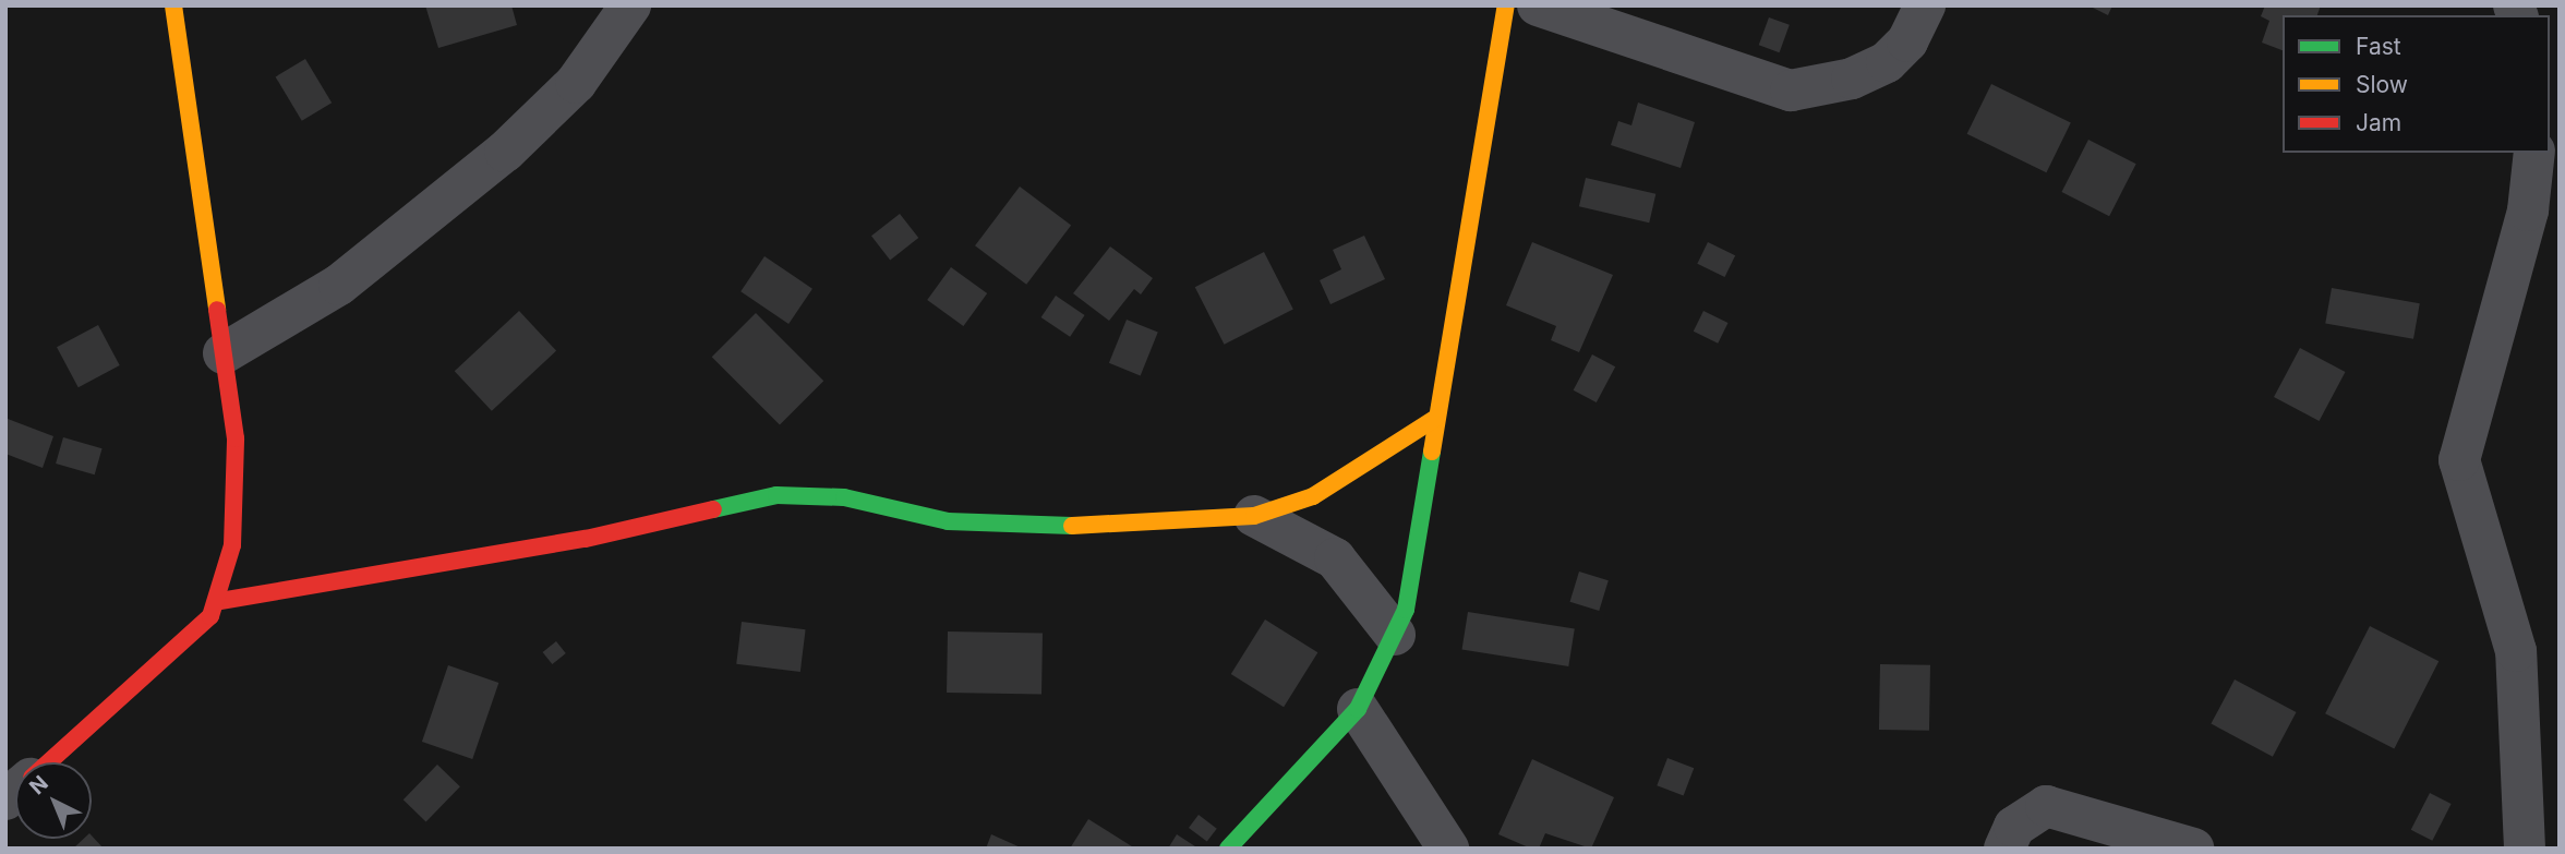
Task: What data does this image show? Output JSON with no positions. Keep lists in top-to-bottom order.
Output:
{
  "legend": ["Fast", "Slow", "Jam"],
  "north": "top left"
}
